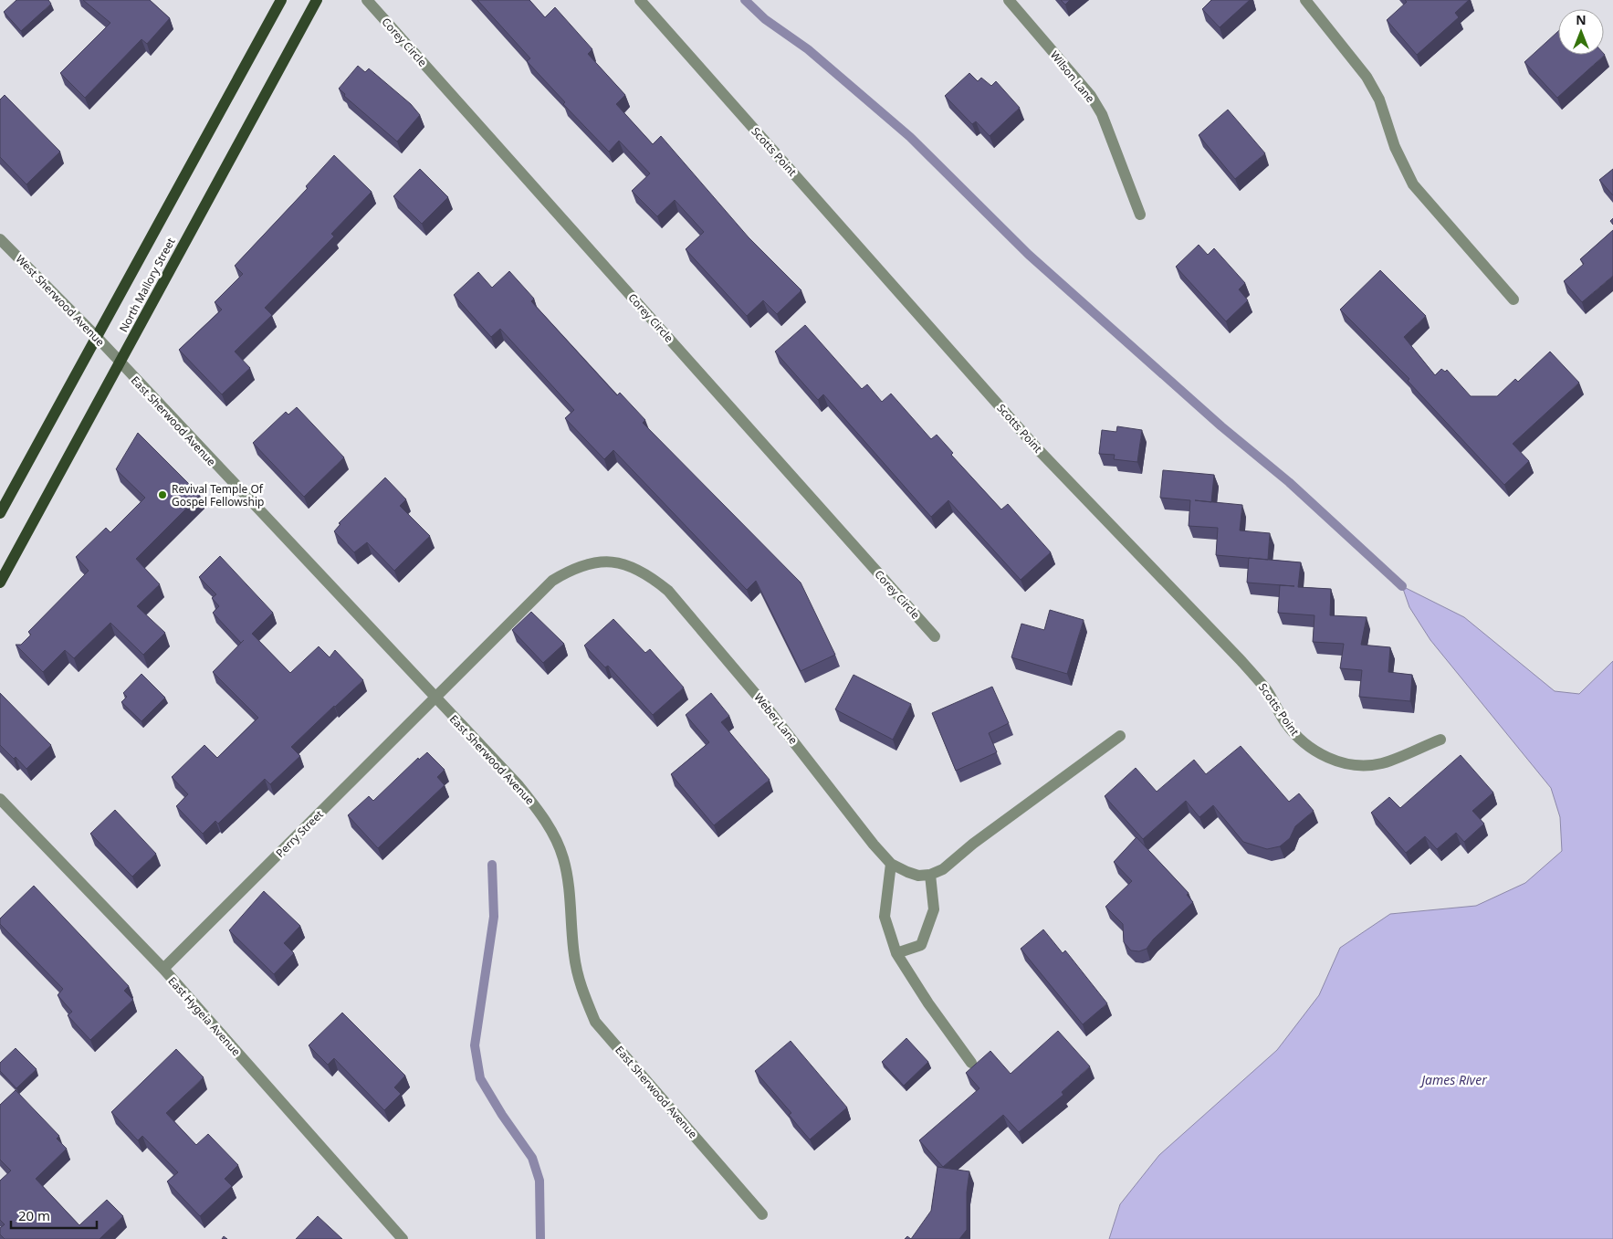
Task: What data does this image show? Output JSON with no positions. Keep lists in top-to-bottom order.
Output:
{
  "streets": {
    "main road": ["North Mallory Street"],
    "street": [
      "Corey Circle",
      "Wilson Lane",
      "Scotts Point",
      "West Sherwood Avenue",
      "East Sherwood Avenue",
      "Weber Lane",
      "Perry Street",
      "East Hygeia Avenue"
    ]
  },
  "crossings": [
    ["North Mallory Street", "West Sherwood Avenue"],
    ["North Mallory Street", "East Sherwood Avenue"],
    ["West Sherwood Avenue", "East Sherwood Avenue"],
    ["East Sherwood Avenue", "Weber Lane"],
    ["East Sherwood Avenue", "Perry Street"],
    ["Weber Lane", "Perry Street"],
    ["Perry Street", "East Hygeia Avenue"]
  ],
  "water": ["James River"],
  "places": ["Revival Temple Of Gospel Fellowship"],
  "scale_bar": "20 m",
  "north": "top"
}
